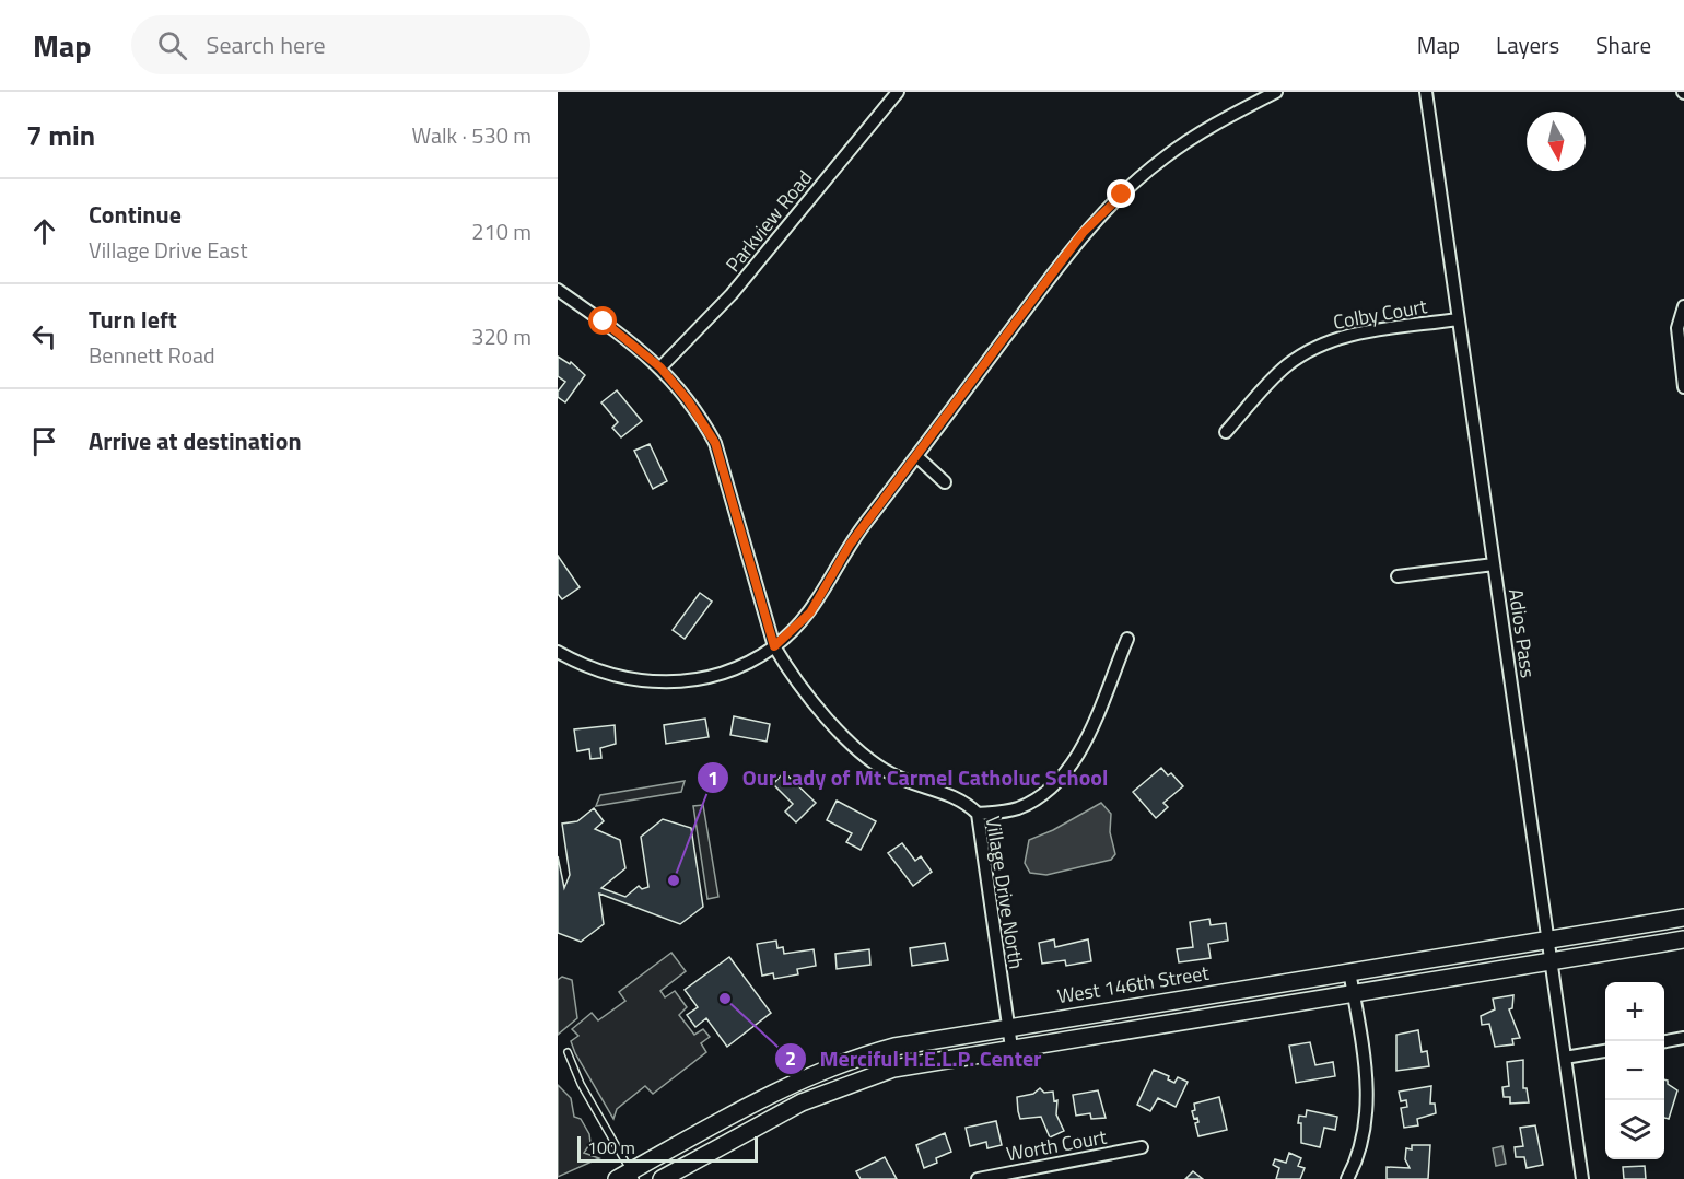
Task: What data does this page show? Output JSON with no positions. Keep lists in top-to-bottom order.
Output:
{
  "streets": {
    "main road": ["West 146th Street"],
    "street": [
      "Parkview Road",
      "Colby Court",
      "Adios Pass",
      "Village Drive North",
      "Worth Court"
    ]
  },
  "crossings": [
    ["Colby Court", "Adios Pass"],
    ["Adios Pass", "West 146th Street"],
    ["Village Drive North", "West 146th Street"]
  ],
  "places": ["Our Lady of Mt Carmel Catholuc School", "Merciful H.E.L.P. Center"],
  "scale_bar": "100 m",
  "north": "bottom",
  "page": {
    "header": "Map",
    "search": "Search here",
    "nav": ["Map", "Layers", "Share"],
    "heading": ["7 min", "Walk · 530 m"],
    "list": [
      ["Continue", "Village Drive East", "210 m"],
      ["Turn left", "Bennett Road", "320 m"],
      "Arrive at destination"
    ],
    "map_buttons": ["+", "−"],
    "scale": "100 m"
  }
}
